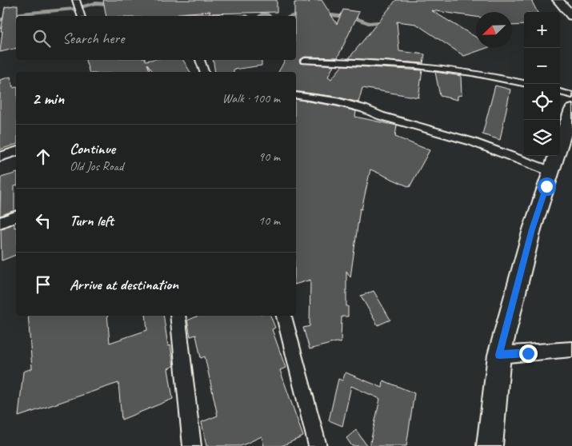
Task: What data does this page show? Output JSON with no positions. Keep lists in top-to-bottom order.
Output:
{
  "north": "bottom left",
  "page": {
    "map_buttons": ["+", "−"],
    "search": "Search here",
    "heading": ["2 min", "Walk · 100 m"],
    "list": [
      ["Continue", "Old Jos Road", "90 m"],
      ["Turn left", "10 m"],
      "Arrive at destination"
    ]
  }
}
